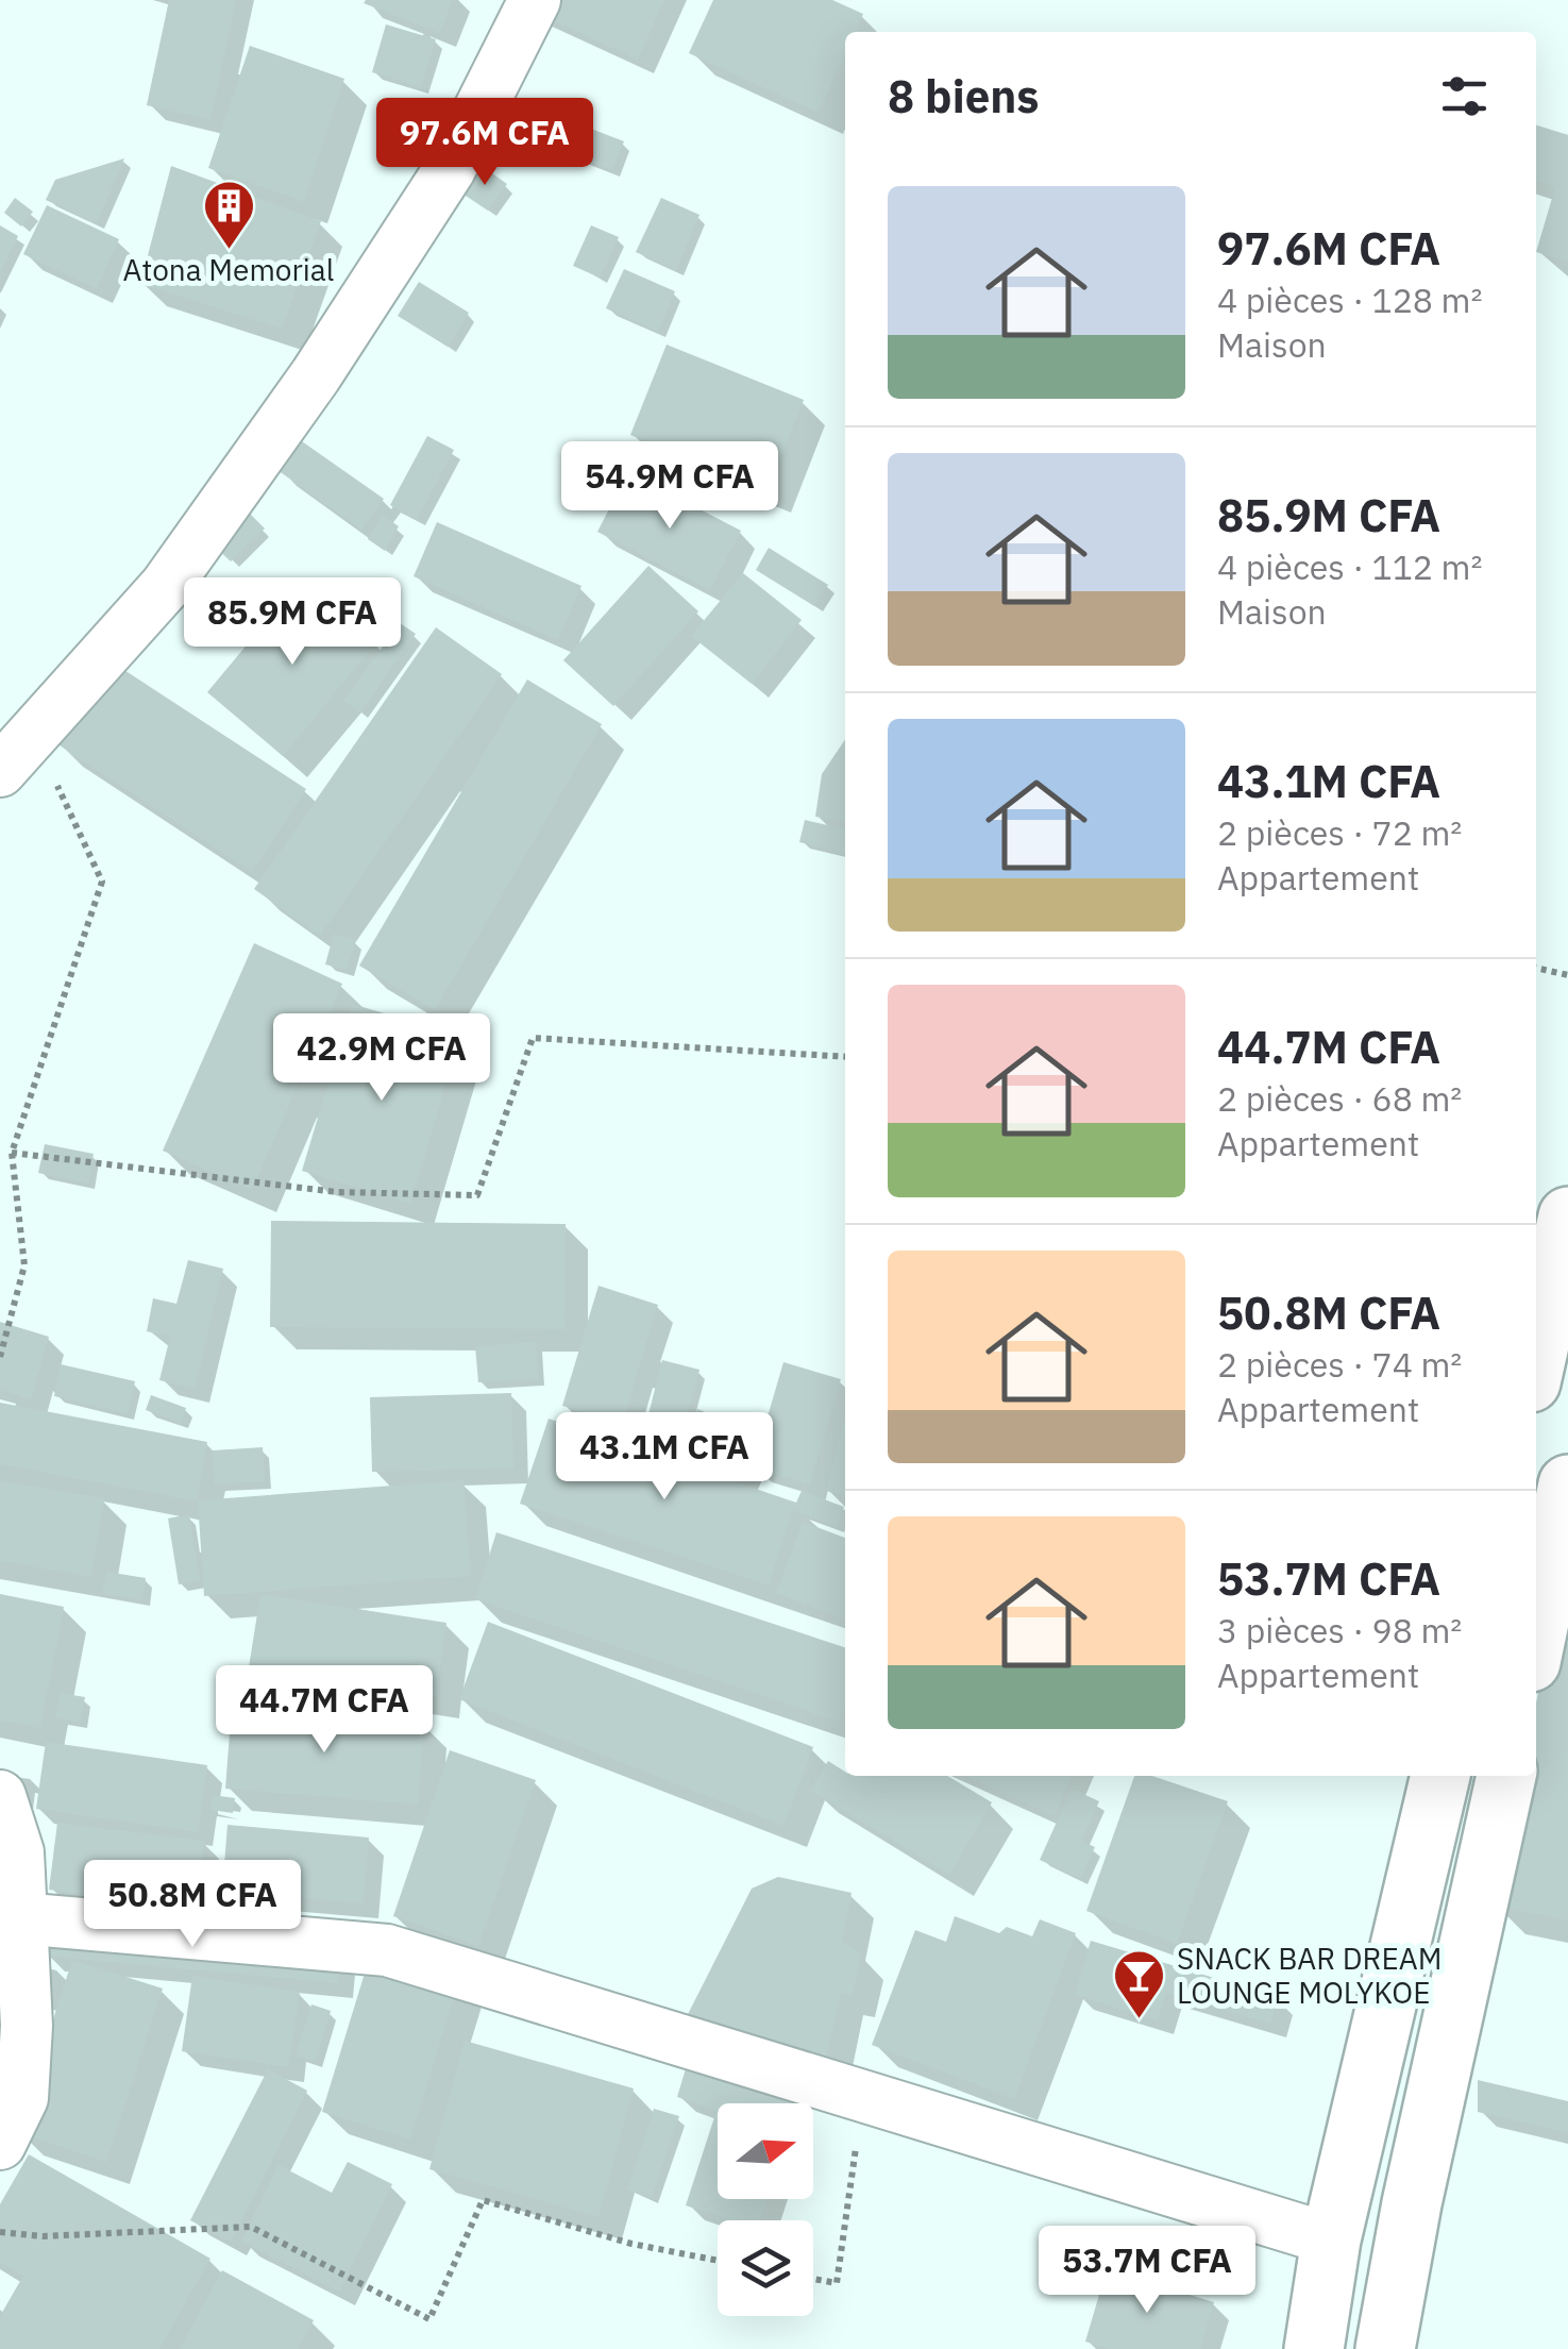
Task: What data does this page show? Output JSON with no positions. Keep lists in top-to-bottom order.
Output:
{
  "places": {
    "building": ["Atona Memorial"],
    "bar": ["SNACK BAR DREAM LOUNGE MOLYKOE"]
  },
  "north": "right",
  "page": {
    "heading": "8 biens",
    "price": [
      "97.6M CFA",
      "54.9M CFA",
      "85.9M CFA",
      "42.9M CFA",
      "43.1M CFA",
      "44.7M CFA",
      "50.8M CFA",
      "53.7M CFA"
    ],
    "list": [
      {
        "name": "97.6M CFA",
        "note": "4 pièces · 128 m² · Maison"
      },
      {
        "name": "85.9M CFA",
        "note": "4 pièces · 112 m² · Maison"
      },
      {
        "name": "43.1M CFA",
        "note": "2 pièces · 72 m² · Appartement"
      },
      {
        "name": "44.7M CFA",
        "note": "2 pièces · 68 m² · Appartement"
      },
      {
        "name": "50.8M CFA",
        "note": "2 pièces · 74 m² · Appartement"
      },
      {
        "name": "53.7M CFA",
        "note": "3 pièces · 98 m² · Appartement"
      }
    ]
  }
}
